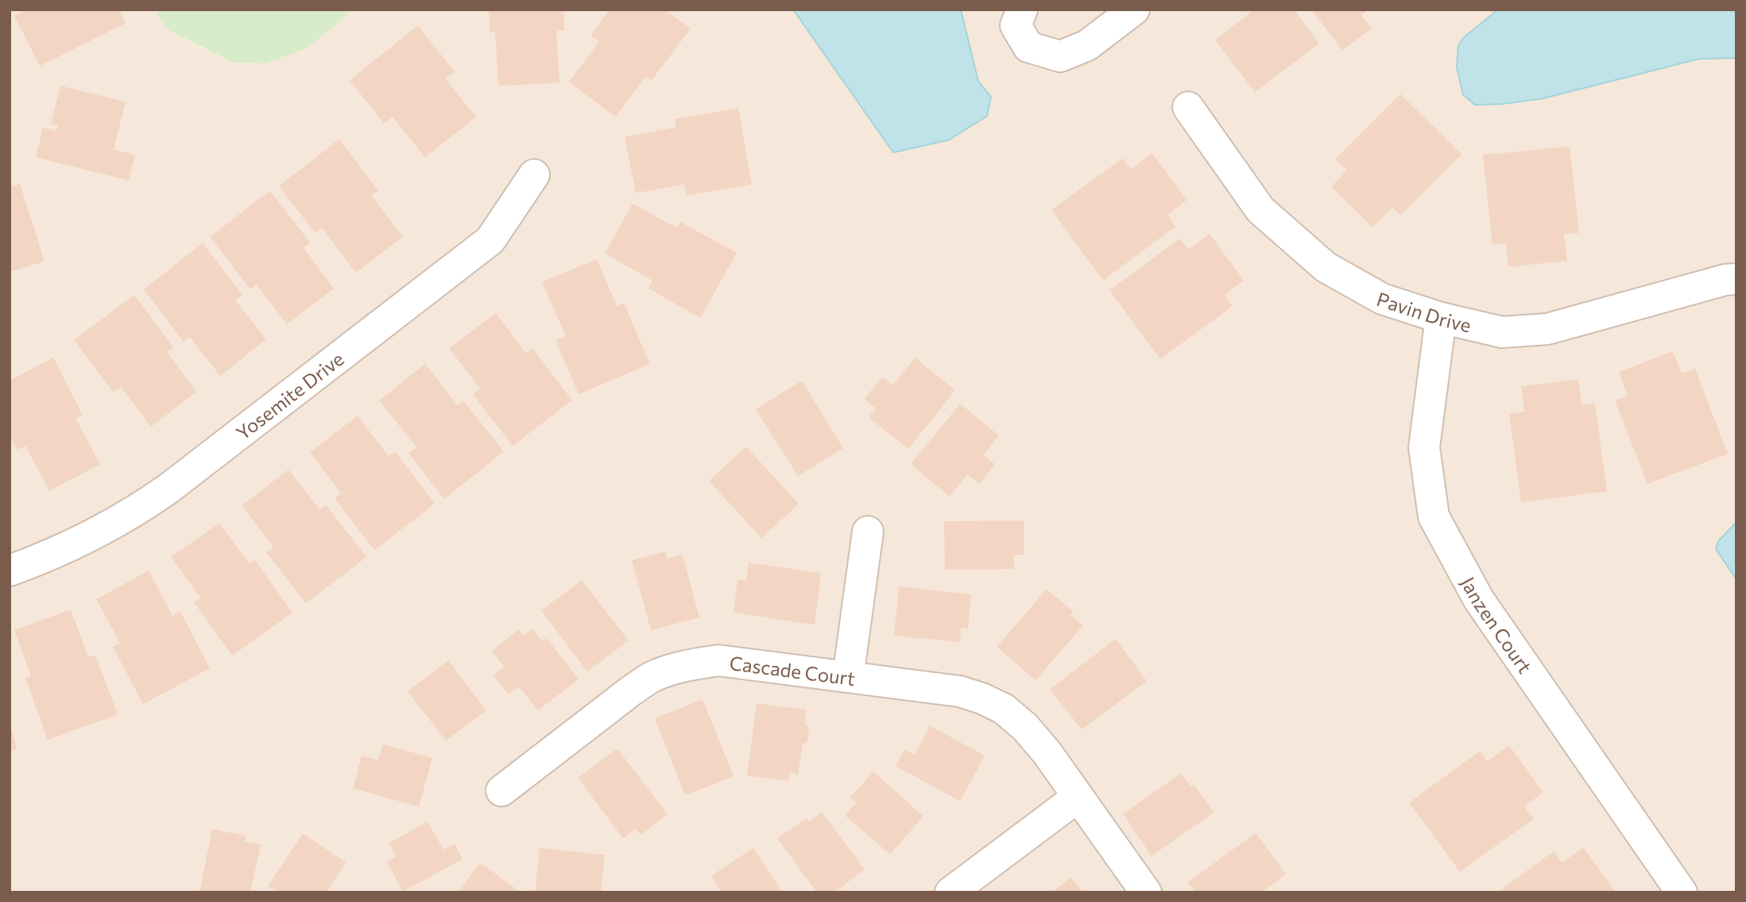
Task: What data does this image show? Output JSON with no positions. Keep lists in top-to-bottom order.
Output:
{
  "streets": {
    "street": [
      "Pavin Drive",
      "Yosemite Drive",
      "Janzen Court",
      "Cascade Court"
    ]
  },
  "crossings": [
    ["Pavin Drive", "Janzen Court"]
  ]
}
